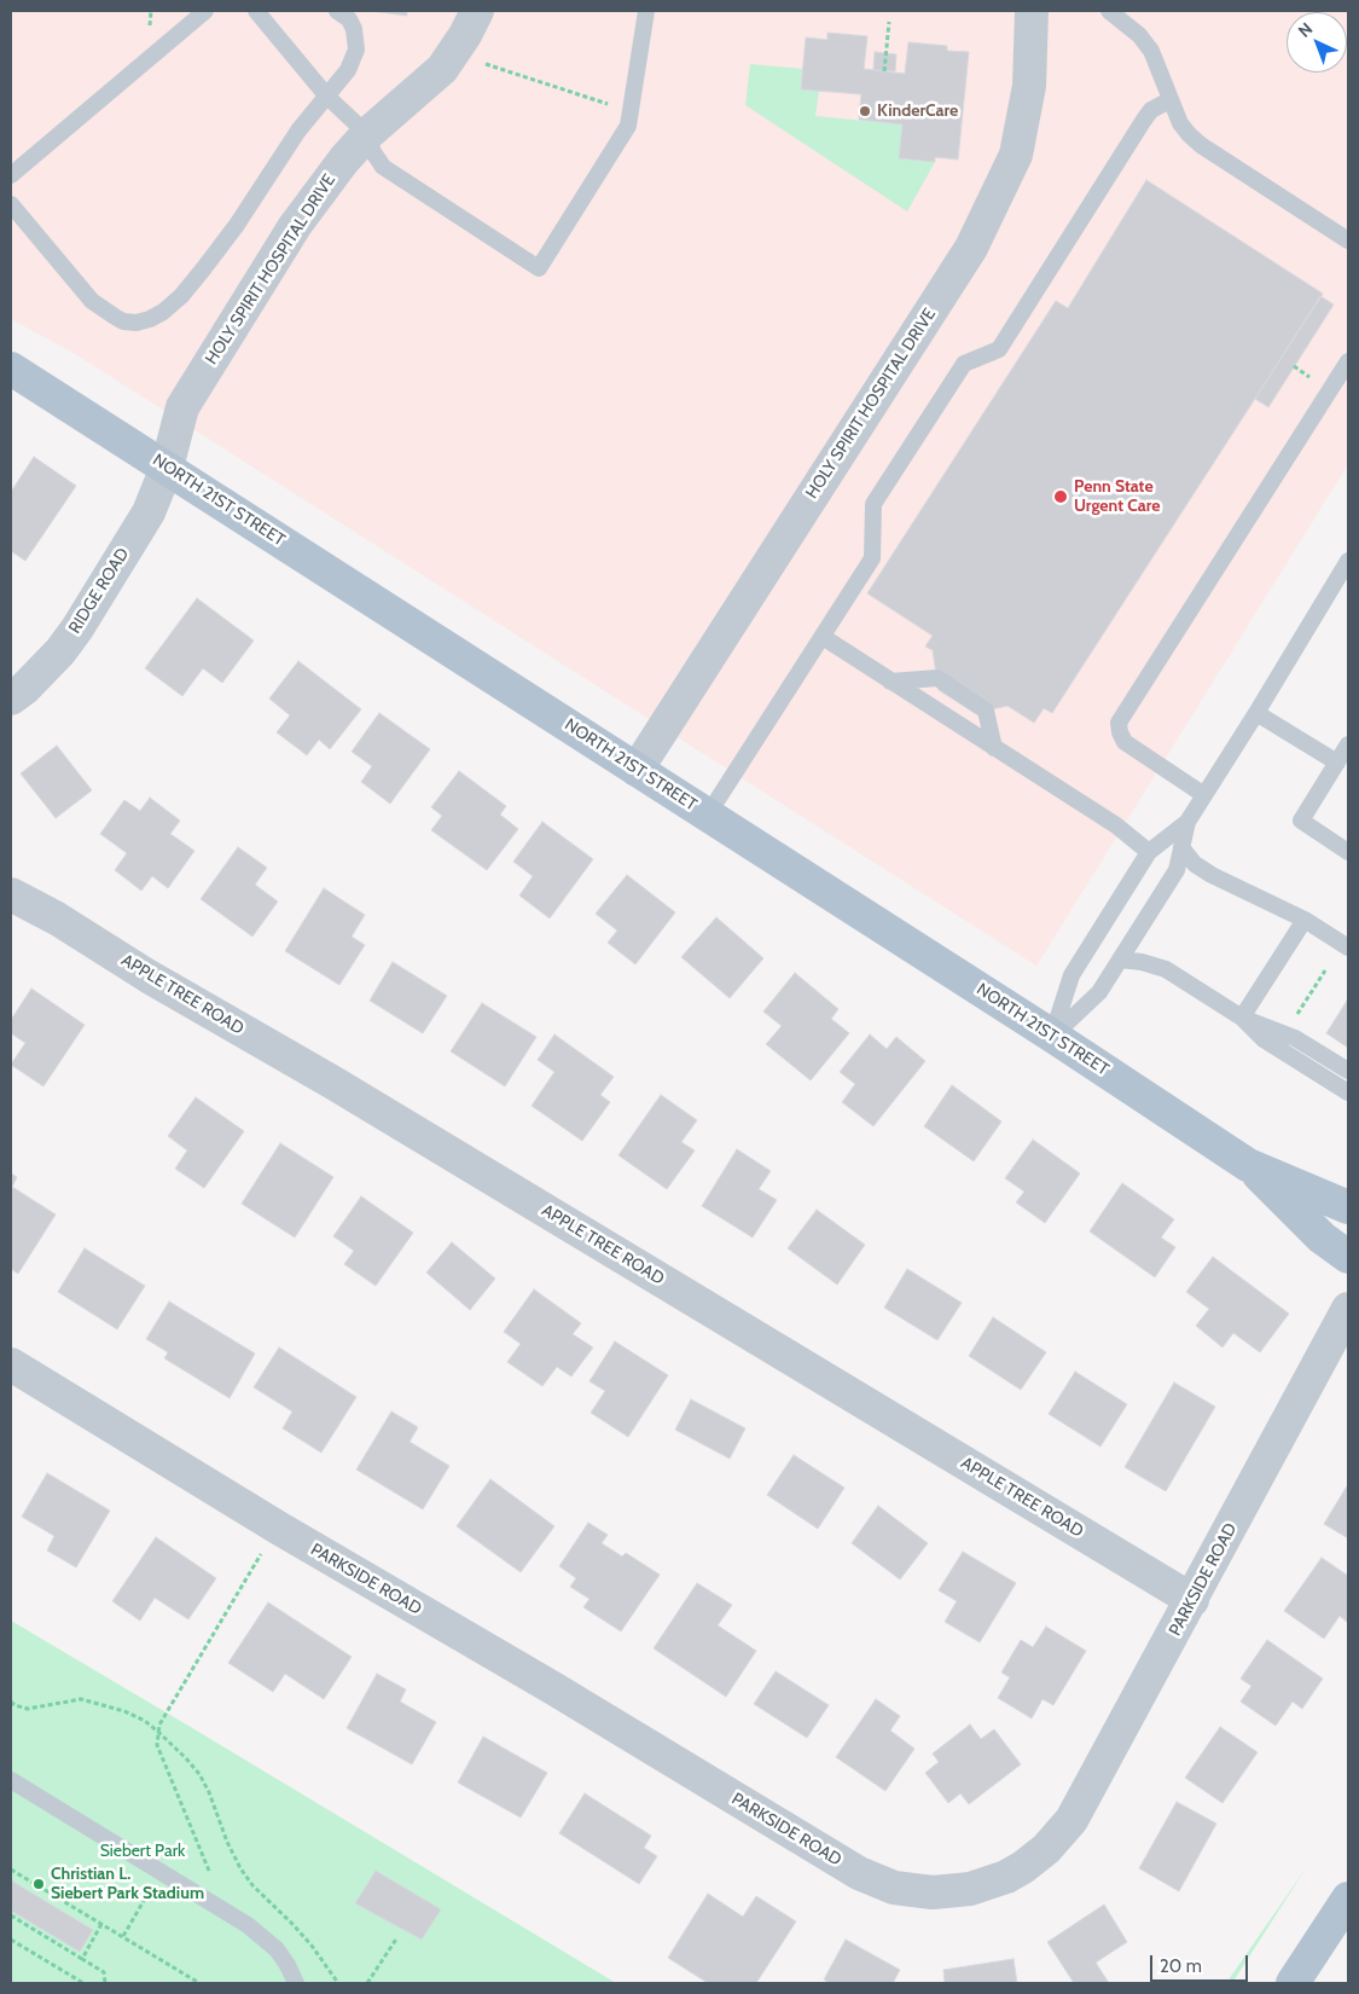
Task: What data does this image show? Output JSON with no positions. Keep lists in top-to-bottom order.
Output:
{
  "streets": {
    "main road": ["NORTH 21ST STREET"],
    "street": [
      "HOLY SPIRIT HOSPITAL DRIVE",
      "RIDGE ROAD",
      "APPLE TREE ROAD",
      "PARKSIDE ROAD"
    ]
  },
  "crossings": [
    ["HOLY SPIRIT HOSPITAL DRIVE", "NORTH 21ST STREET"],
    ["HOLY SPIRIT HOSPITAL DRIVE", "RIDGE ROAD"],
    ["NORTH 21ST STREET", "RIDGE ROAD"],
    ["APPLE TREE ROAD", "PARKSIDE ROAD"]
  ],
  "parks": ["Siebert Park"],
  "places": ["KinderCare", "Penn State Urgent Care", "Christian L. Siebert Park Stadium"],
  "scale_bar": "20 m",
  "north": "top left"
}
